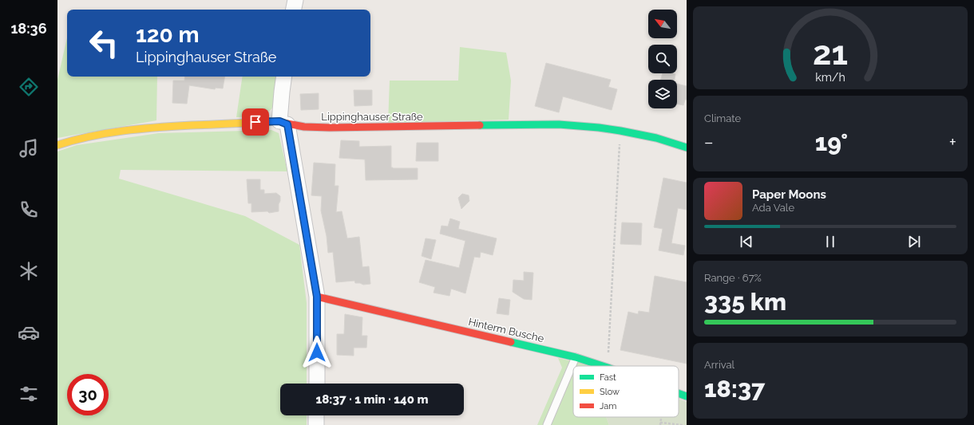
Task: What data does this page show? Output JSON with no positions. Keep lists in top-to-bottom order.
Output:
{
  "streets": {
    "street": ["Lippinghauser Straße", "Hinterm Busche"]
  },
  "legend": ["Fast", "Slow", "Jam"],
  "north": "top left",
  "page": {
    "tabs": "18:36",
    "turn": ["120 m", "Lippinghauser Straße"],
    "tile": [
      "Climate",
      ["Range · 67%", "335 km"],
      ["Arrival", "18:37"]
    ],
    "heat": ["−", "19°", "+"],
    "song": ["Paper Moons", "Ada Vale"],
    "limit": "30",
    "trip": "18:37 · 1 min · 140 m",
    "gauge": ["21", "km/h"]
  }
}
